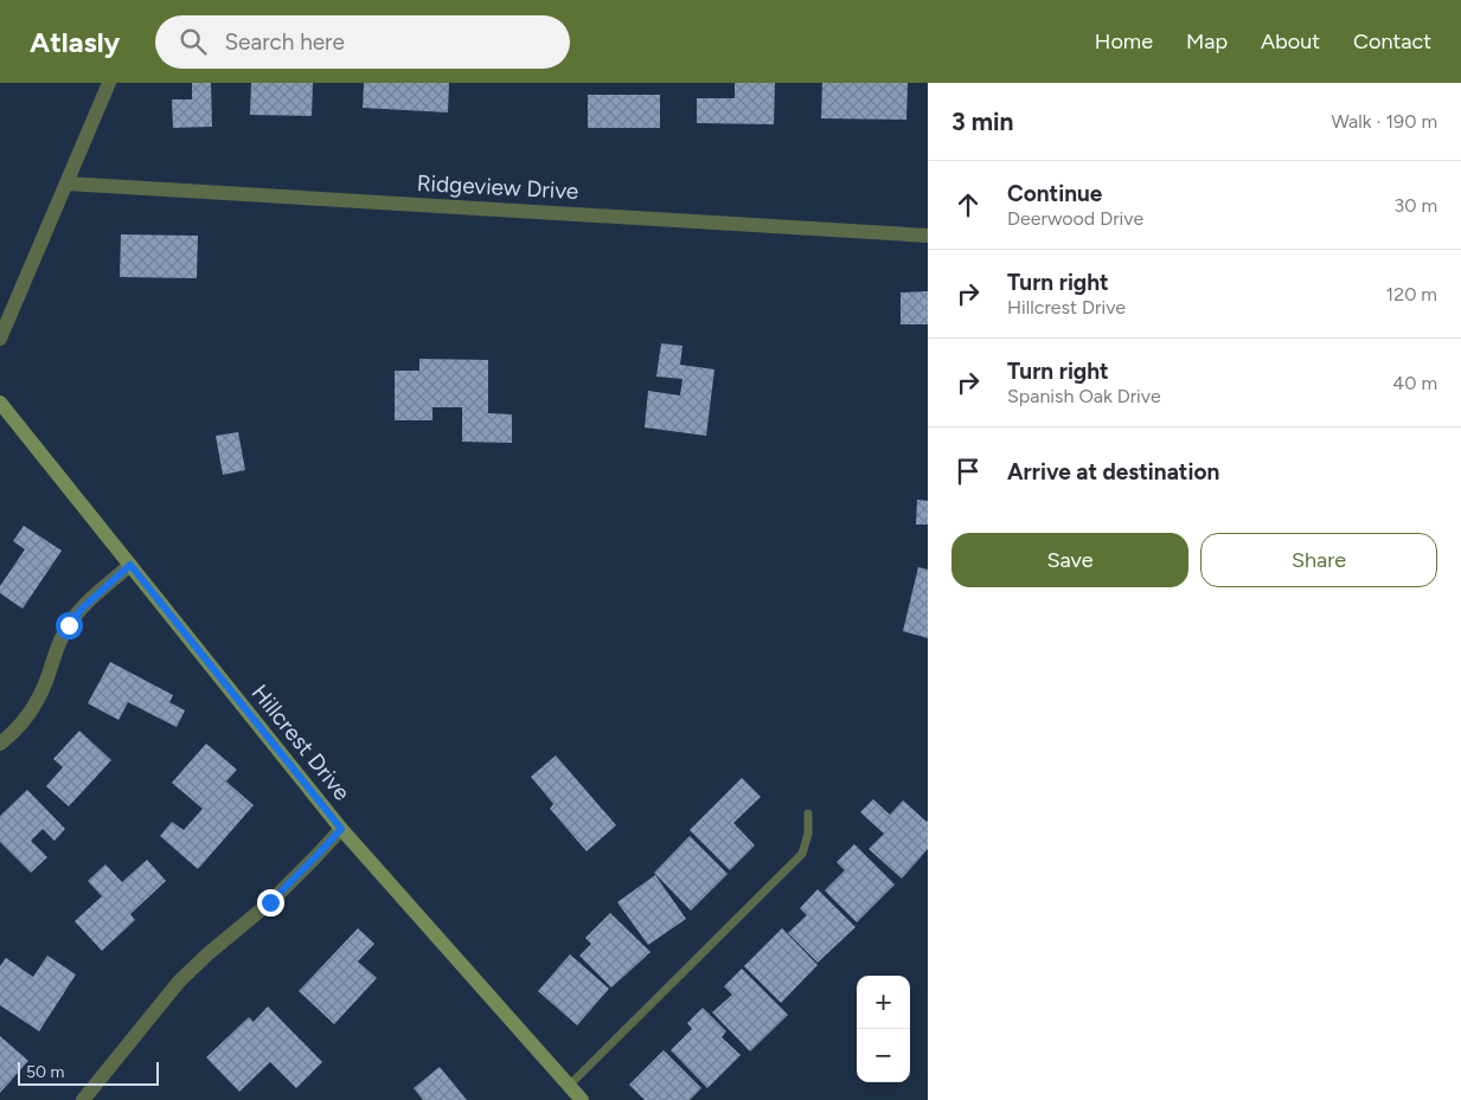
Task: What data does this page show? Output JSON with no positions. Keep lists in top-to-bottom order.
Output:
{
  "streets": {
    "main road": ["Hillcrest Drive"],
    "street": ["Ridgeview Drive"]
  },
  "scale_bar": "50 m",
  "page": {
    "header": "Atlasly",
    "search": "Search here",
    "nav": [
      "Home",
      "Map",
      "About",
      "Contact"
    ],
    "heading": ["3 min", "Walk · 190 m"],
    "list": [
      ["Continue", "Deerwood Drive", "30 m"],
      ["Turn right", "Hillcrest Drive", "120 m"],
      ["Turn right", "Spanish Oak Drive", "40 m"],
      "Arrive at destination"
    ],
    "buttons": ["Save", "Share"],
    "map_buttons": ["+", "−"],
    "scale": "50 m"
  }
}
